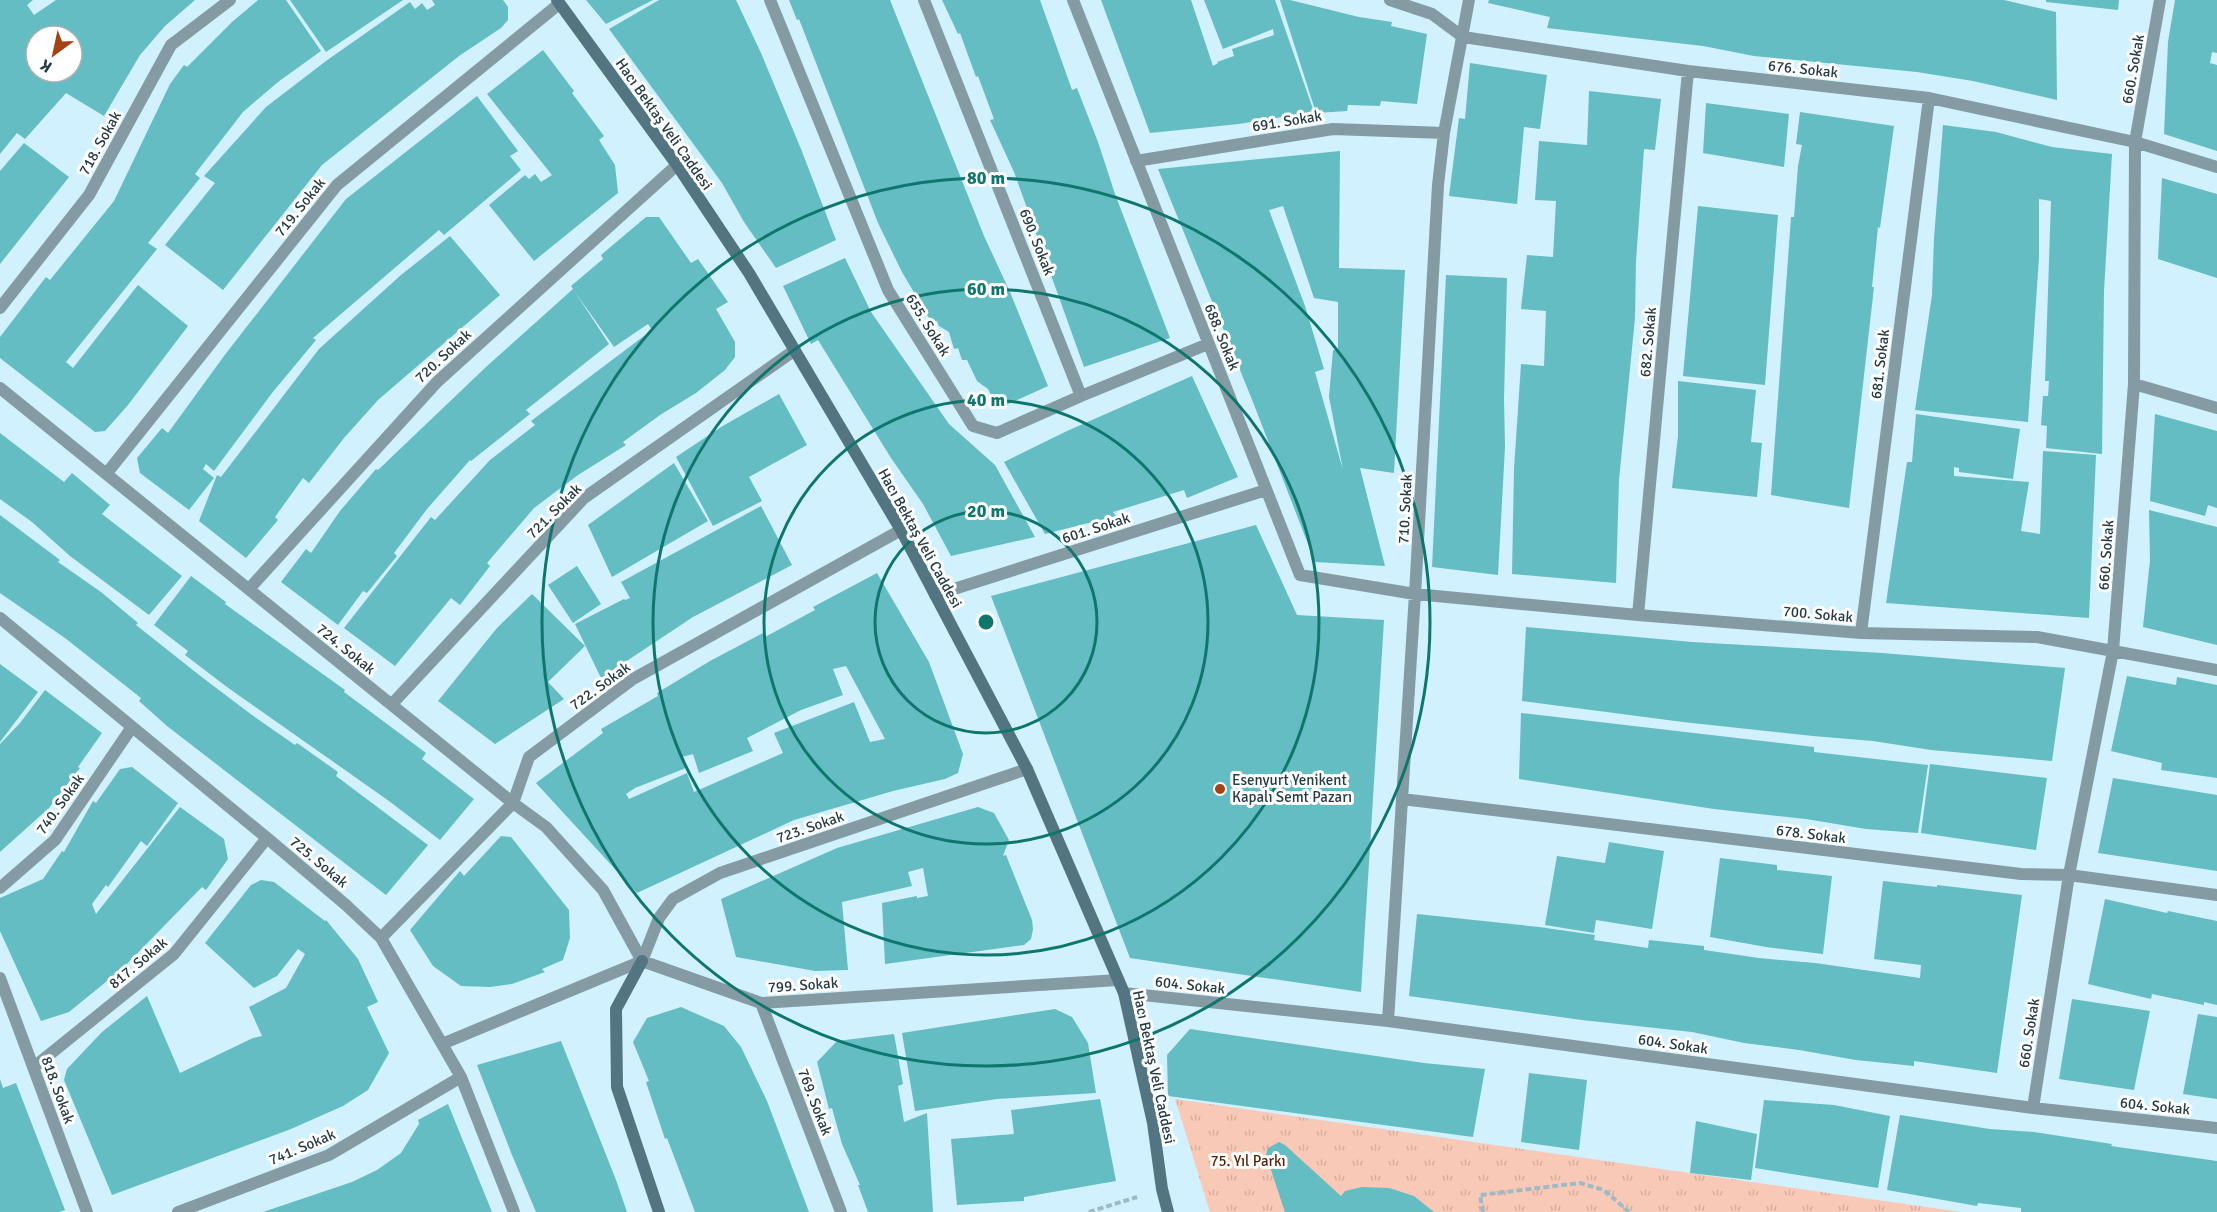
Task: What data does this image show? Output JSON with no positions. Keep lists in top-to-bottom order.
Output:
{
  "streets": {
    "main road": ["Hacı Bektaş Veli Caddesi"],
    "street": [
      "676. Sokak",
      "660. Sokak",
      "691. Sokak",
      "718. Sokak",
      "719. Sokak",
      "690. Sokak",
      "655. Sokak",
      "688. Sokak",
      "682. Sokak",
      "720. Sokak",
      "681. Sokak",
      "710. Sokak",
      "721. Sokak",
      "601. Sokak",
      "700. Sokak",
      "724. Sokak",
      "722. Sokak",
      "740. Sokak",
      "723. Sokak",
      "678. Sokak",
      "725. Sokak",
      "817. Sokak",
      "799. Sokak",
      "604. Sokak",
      "818. Sokak",
      "769. Sokak",
      "741. Sokak"
    ]
  },
  "crossings": [
    ["676. Sokak", "660. Sokak"],
    ["676. Sokak", "682. Sokak"],
    ["676. Sokak", "681. Sokak"],
    ["676. Sokak", "710. Sokak"],
    ["660. Sokak", "700. Sokak"],
    ["660. Sokak", "678. Sokak"],
    ["660. Sokak", "604. Sokak"],
    ["691. Sokak", "688. Sokak"],
    ["691. Sokak", "710. Sokak"],
    ["Hacı Bektaş Veli Caddesi", "719. Sokak"],
    ["Hacı Bektaş Veli Caddesi", "720. Sokak"],
    ["Hacı Bektaş Veli Caddesi", "721. Sokak"],
    ["Hacı Bektaş Veli Caddesi", "601. Sokak"],
    ["Hacı Bektaş Veli Caddesi", "722. Sokak"],
    ["Hacı Bektaş Veli Caddesi", "723. Sokak"],
    ["Hacı Bektaş Veli Caddesi", "799. Sokak"],
    ["Hacı Bektaş Veli Caddesi", "604. Sokak"],
    ["719. Sokak", "724. Sokak"],
    ["690. Sokak", "655. Sokak"],
    ["655. Sokak", "688. Sokak"],
    ["688. Sokak", "710. Sokak"],
    ["688. Sokak", "601. Sokak"],
    ["688. Sokak", "700. Sokak"],
    ["682. Sokak", "700. Sokak"],
    ["720. Sokak", "724. Sokak"],
    ["681. Sokak", "700. Sokak"],
    ["710. Sokak", "700. Sokak"],
    ["710. Sokak", "678. Sokak"],
    ["710. Sokak", "604. Sokak"],
    ["721. Sokak", "724. Sokak"],
    ["724. Sokak", "722. Sokak"],
    ["724. Sokak", "723. Sokak"],
    ["724. Sokak", "799. Sokak"],
    ["722. Sokak", "725. Sokak"],
    ["740. Sokak", "725. Sokak"],
    ["723. Sokak", "799. Sokak"],
    ["725. Sokak", "817. Sokak"],
    ["725. Sokak", "741. Sokak"],
    ["817. Sokak", "818. Sokak"],
    ["799. Sokak", "769. Sokak"]
  ],
  "parks": ["75. Yıl Parkı"],
  "places": ["Esenyurt Yenikent Kapalı Semt Pazarı"],
  "north": "bottom left",
  "rings": [
    "80 m",
    "60 m",
    "40 m",
    "20 m"
  ]
}
